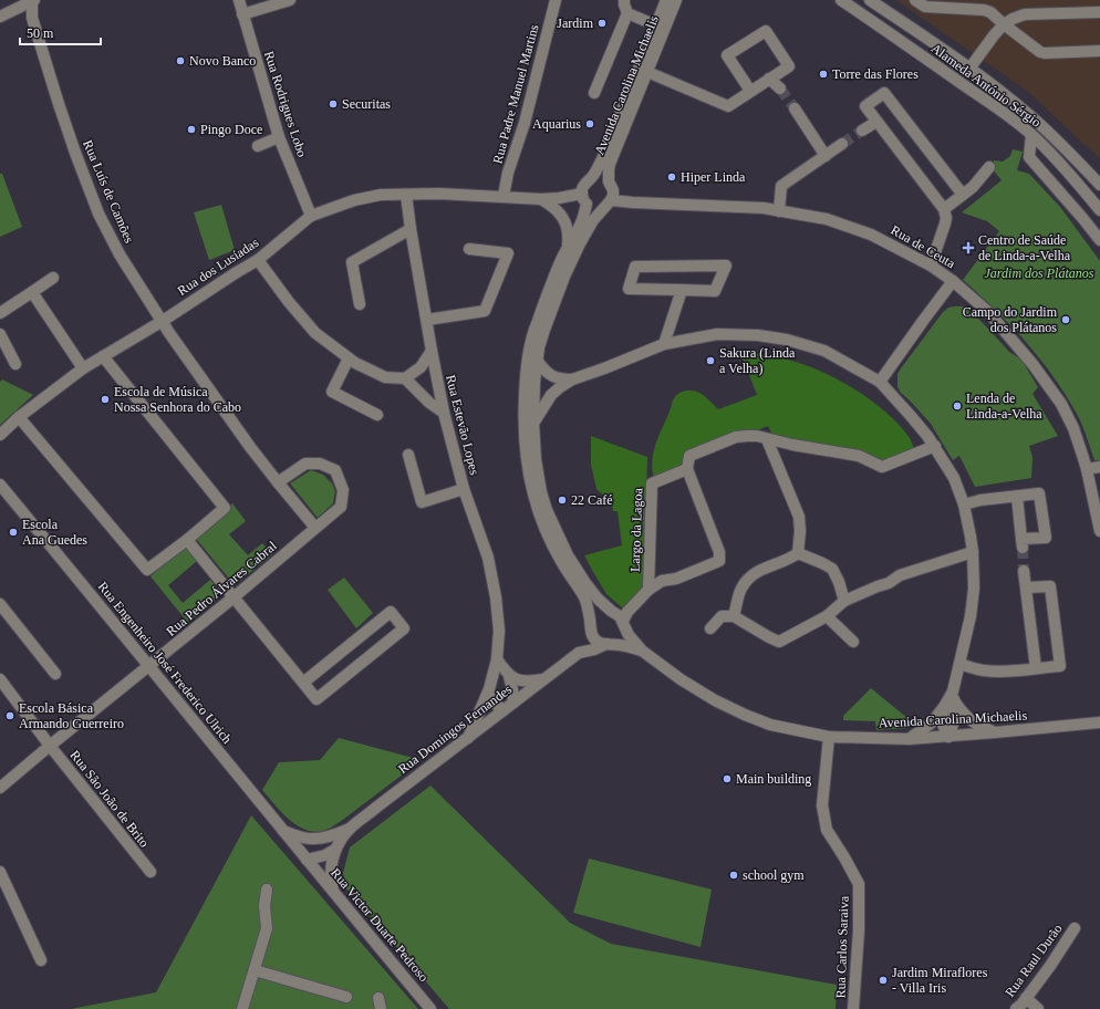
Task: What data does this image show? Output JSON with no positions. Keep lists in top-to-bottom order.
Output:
{
  "streets": {
    "street": [
      "Avenida Carolina Michaelis",
      "Alameda António Sérgio",
      "Rua Padre Manuel Martins",
      "Rua Rodrigues Lobo",
      "Rua Luís de Camões",
      "Rua de Ceuta",
      "Rua dos Lusíadas",
      "Rua Estevão Lopes",
      "Largo da Lagoa",
      "Rua Pedro Álvares Cabral",
      "Rua Engenheiro José Frederico Ulrich",
      "Rua Domingos Fernandes",
      "Rua São João de Brito",
      "Rua Victor Duarte Pedroso",
      "Rua Carlos Saraiva",
      "Rua Raul Durão"
    ]
  },
  "crossings": [
    ["Avenida Carolina Michaelis", "Rua de Ceuta"],
    ["Avenida Carolina Michaelis", "Rua dos Lusíadas"],
    ["Avenida Carolina Michaelis", "Largo da Lagoa"],
    ["Avenida Carolina Michaelis", "Rua Domingos Fernandes"],
    ["Avenida Carolina Michaelis", "Rua Carlos Saraiva"],
    ["Rua Padre Manuel Martins", "Rua dos Lusíadas"],
    ["Rua Rodrigues Lobo", "Rua dos Lusíadas"],
    ["Rua Luís de Camões", "Rua dos Lusíadas"],
    ["Rua Luís de Camões", "Rua Pedro Álvares Cabral"],
    ["Rua de Ceuta", "Rua dos Lusíadas"],
    ["Rua dos Lusíadas", "Rua Estevão Lopes"],
    ["Rua Estevão Lopes", "Rua Domingos Fernandes"],
    ["Largo da Lagoa", "Rua Domingos Fernandes"],
    ["Rua Pedro Álvares Cabral", "Rua Engenheiro José Frederico Ulrich"],
    ["Rua Pedro Álvares Cabral", "Rua São João de Brito"],
    ["Rua Engenheiro José Frederico Ulrich", "Rua Domingos Fernandes"],
    ["Rua Engenheiro José Frederico Ulrich", "Rua Victor Duarte Pedroso"],
    ["Rua Domingos Fernandes", "Rua Victor Duarte Pedroso"]
  ],
  "parks": ["Jardim dos Plátanos"],
  "places": {
    "other": [
      "Jardim",
      "Novo Banco",
      "Torre das Flores",
      "Securitas",
      "Aquarius",
      "Pingo Doce",
      "Hiper Linda",
      "Campo do Jardim dos Plátanos",
      "Sakura (Linda a Velha)",
      "Escola de Música Nossa Senhora do Cabo",
      "Lenda de Linda-a-Velha",
      "22 Café",
      "Escola Ana Guedes",
      "Escola Básica Armando Guerreiro",
      "Main building",
      "school gym",
      "Jardim Miraflores - Villa Iris"
    ],
    "health": ["Centro de Saúde de Linda-a-Velha"]
  },
  "scale_bar": "50 m"
}
